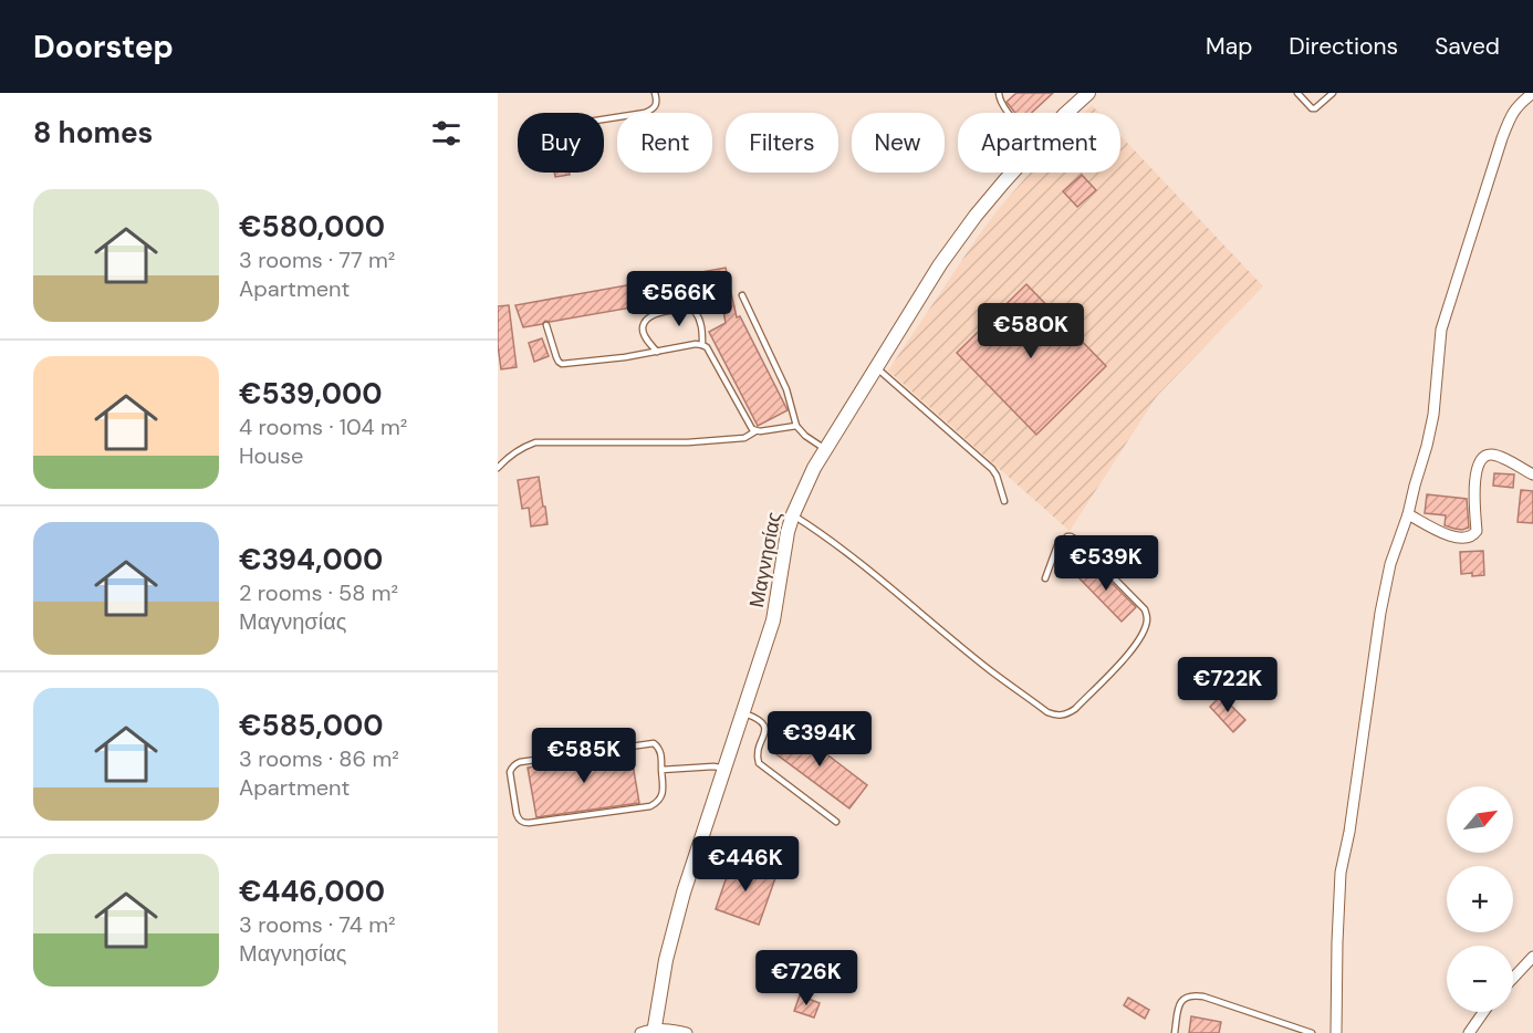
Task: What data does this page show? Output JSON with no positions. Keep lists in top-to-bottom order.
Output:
{
  "streets": {
    "street": ["Μαγνησίας"]
  },
  "north": "top right",
  "page": {
    "header": "Doorstep",
    "nav": ["Map", "Directions", "Saved"],
    "heading": "8 homes",
    "chip": [
      "Buy",
      "Rent",
      "Filters",
      "New",
      "Apartment"
    ],
    "list": [
      {
        "name": "€580,000",
        "note": "3 rooms · 77 m² · Apartment"
      },
      {
        "name": "€539,000",
        "note": "4 rooms · 104 m² · House"
      },
      {
        "name": "€394,000",
        "note": "2 rooms · 58 m² · Μαγνησίας"
      },
      {
        "name": "€585,000",
        "note": "3 rooms · 86 m² · Apartment"
      },
      {
        "name": "€446,000",
        "note": "3 rooms · 74 m² · Μαγνησίας"
      }
    ],
    "price": [
      "€566K",
      "€580K",
      "€539K",
      "€722K",
      "€394K",
      "€585K",
      "€446K",
      "€726K"
    ],
    "map_buttons": ["+", "−"]
  }
}
